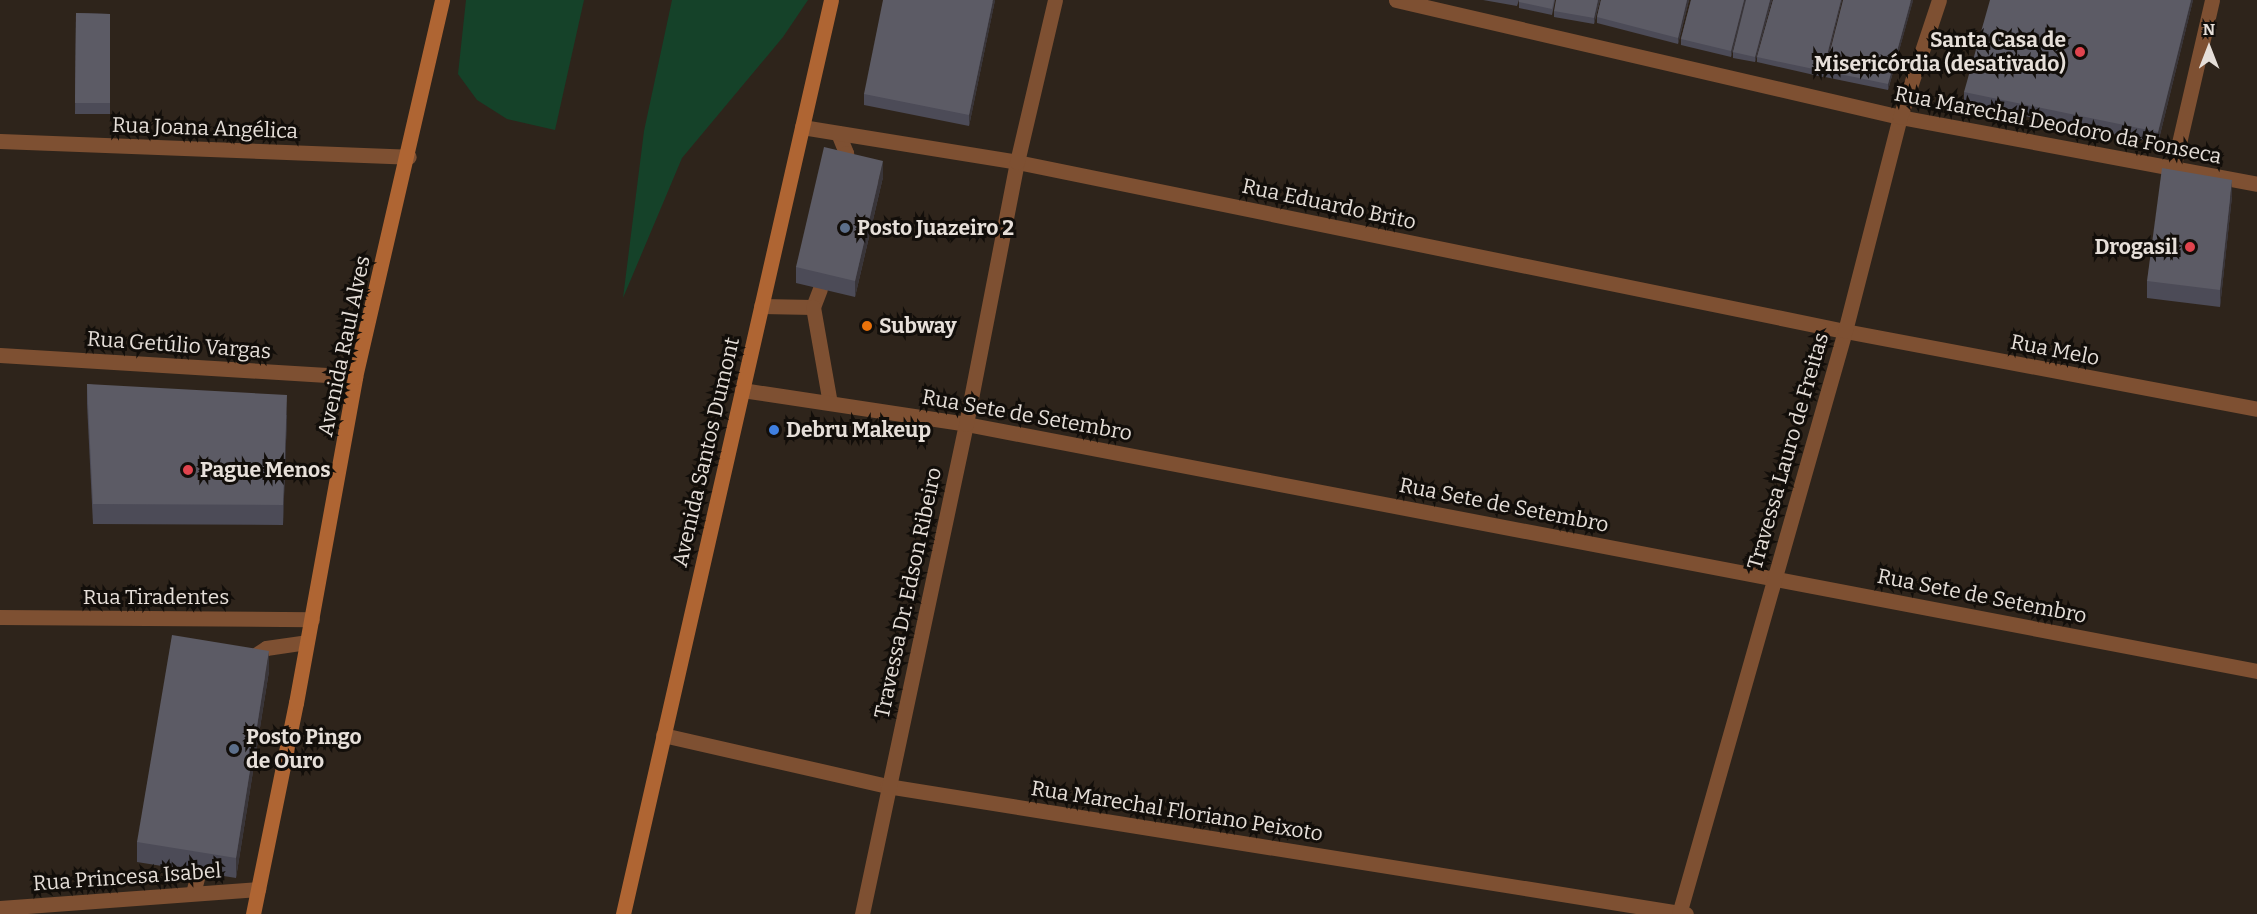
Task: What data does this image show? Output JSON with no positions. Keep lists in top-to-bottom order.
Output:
{
  "streets": {
    "main road": ["Avenida Raul Alves", "Avenida Santos Dumont"],
    "street": [
      "Rua Marechal Deodoro da Fonseca",
      "Rua Joana Angélica",
      "Rua Eduardo Brito",
      "Rua Getúlio Vargas",
      "Rua Melo",
      "Rua Sete de Setembro",
      "Travessa Lauro de Freitas",
      "Travessa Dr. Edson Ribeiro",
      "Rua Tiradentes",
      "Rua Marechal Floriano Peixoto",
      "Rua Princesa Isabel"
    ]
  },
  "crossings": [
    ["Rua Marechal Deodoro da Fonseca", "Travessa Lauro de Freitas"],
    ["Rua Joana Angélica", "Avenida Raul Alves"],
    ["Rua Eduardo Brito", "Rua Melo"],
    ["Rua Eduardo Brito", "Travessa Lauro de Freitas"],
    ["Rua Eduardo Brito", "Avenida Santos Dumont"],
    ["Rua Eduardo Brito", "Travessa Dr. Edson Ribeiro"],
    ["Rua Getúlio Vargas", "Avenida Raul Alves"],
    ["Avenida Raul Alves", "Rua Tiradentes"],
    ["Avenida Raul Alves", "Rua Princesa Isabel"],
    ["Rua Melo", "Travessa Lauro de Freitas"],
    ["Rua Sete de Setembro", "Travessa Lauro de Freitas"],
    ["Rua Sete de Setembro", "Avenida Santos Dumont"],
    ["Rua Sete de Setembro", "Travessa Dr. Edson Ribeiro"],
    ["Travessa Lauro de Freitas", "Rua Marechal Floriano Peixoto"],
    ["Avenida Santos Dumont", "Rua Marechal Floriano Peixoto"],
    ["Travessa Dr. Edson Ribeiro", "Rua Marechal Floriano Peixoto"]
  ],
  "places": [
    "Santa Casa de Misericórdia (desativado)",
    "Posto Juazeiro 2",
    "Drogasil",
    "Subway",
    "Debru Makeup",
    "Pague Menos",
    "Posto Pingo de Ouro"
  ],
  "north": "top"
}
